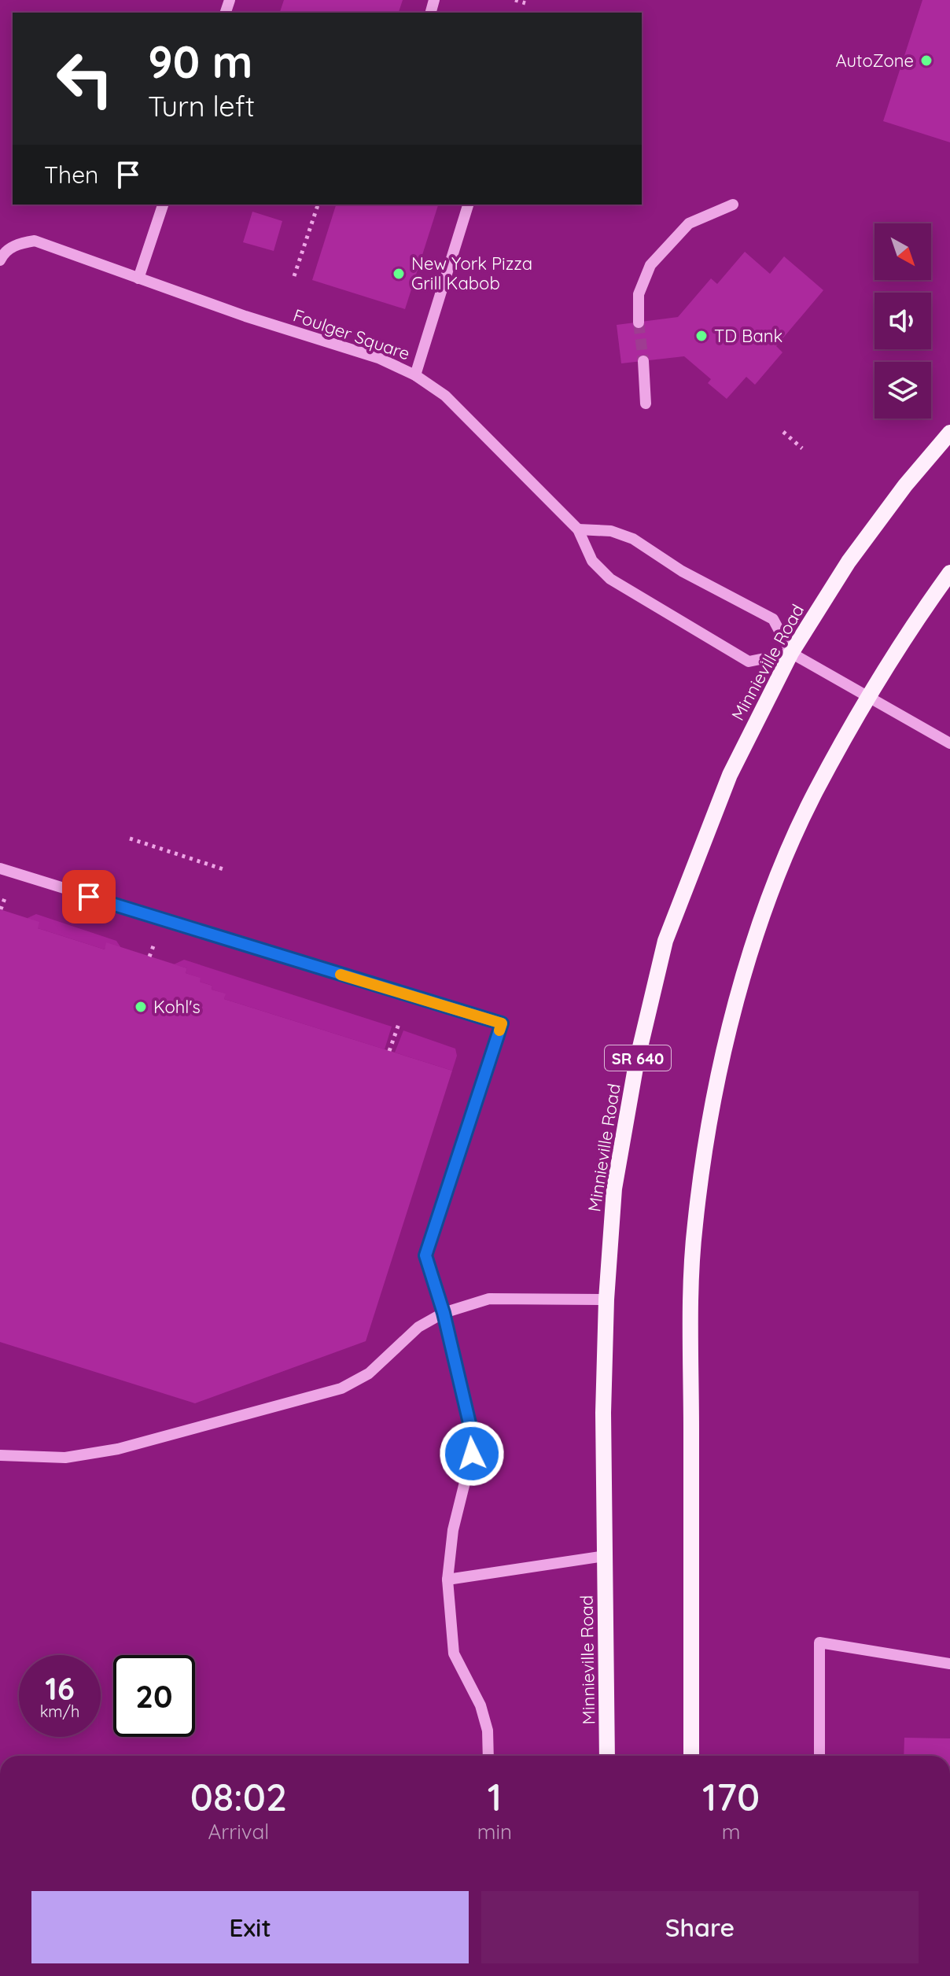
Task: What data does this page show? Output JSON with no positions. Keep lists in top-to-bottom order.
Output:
{
  "streets": {
    "main road": ["Minnieville Road", "SR 640"],
    "street": ["Foulger Square"]
  },
  "crossings": [
    ["Foulger Square", "Minnieville Road"]
  ],
  "places": [
    "AutoZone",
    "New York Pizza Grill Kabob",
    "TD Bank",
    "Kohl's"
  ],
  "north": "bottom right",
  "page": {
    "turn": ["90 m", "Turn left"],
    "then": "Then",
    "speed": "16 km/h",
    "limit": "20",
    "eta": [
      "08:02",
      "Arrival",
      "1",
      "min",
      "170",
      "m"
    ],
    "buttons": ["Exit", "Share"]
  }
}
